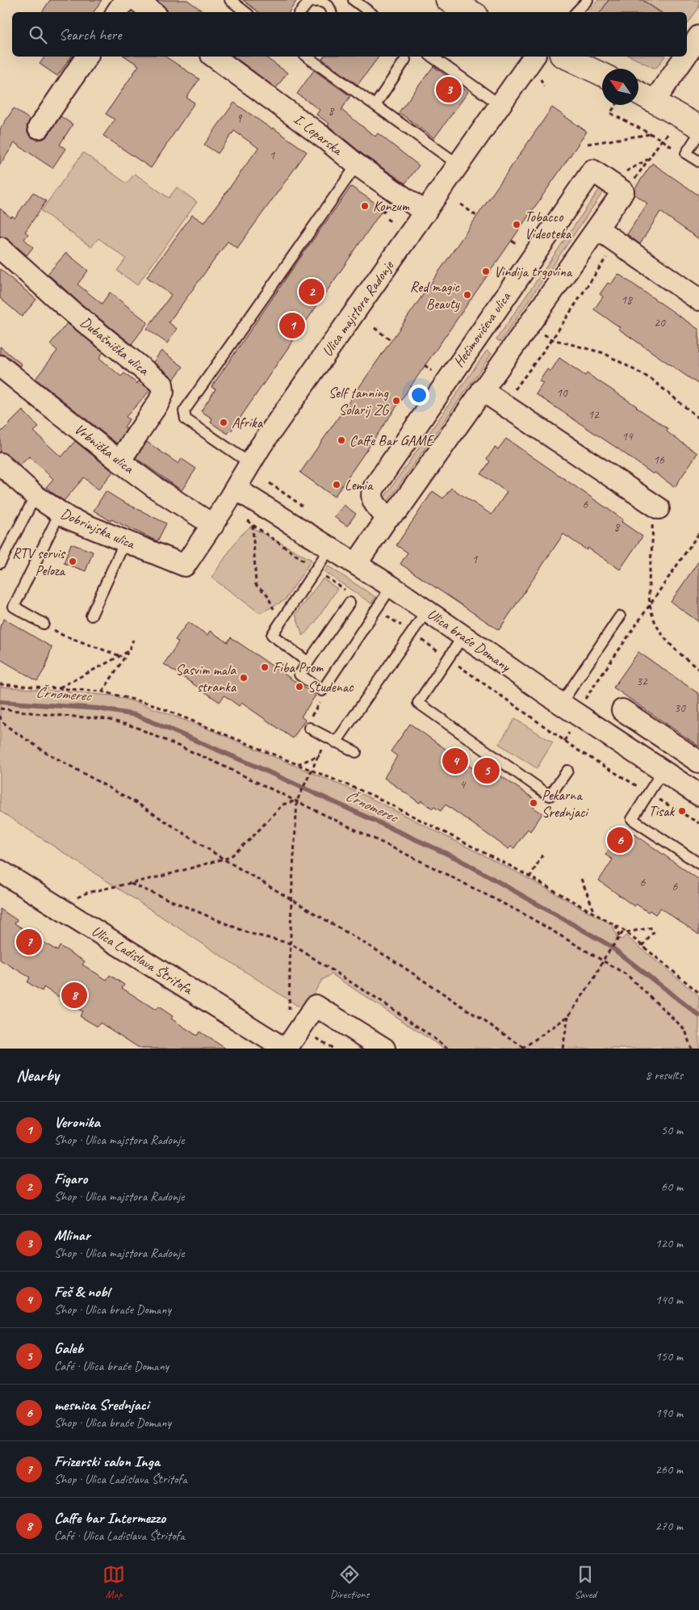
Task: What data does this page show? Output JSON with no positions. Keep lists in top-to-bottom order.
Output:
{
  "streets": {
    "street": [
      "I. Loparska",
      "Ulica majstora Radonje",
      "Hećimovićeva ulica",
      "Dubašnička ulica",
      "Vrbnička ulica",
      "Dobrinjska ulica",
      "Ulica braće Domany",
      "Ulica Ladislava Štritofa"
    ]
  },
  "crossings": [
    ["I. Loparska", "Ulica majstora Radonje"],
    ["Ulica majstora Radonje", "Vrbnička ulica"],
    ["Ulica majstora Radonje", "Dobrinjska ulica"],
    ["Ulica majstora Radonje", "Ulica braće Domany"],
    ["Hećimovićeva ulica", "Ulica braće Domany"],
    ["Dubašnička ulica", "Vrbnička ulica"]
  ],
  "water": ["Črnomerec"],
  "places": [
    "Konzum",
    "Tobacco Videoteka",
    "Vindija trgovina",
    "Red magic Beauty",
    "Self tanning Solarij ZG",
    "Afrika",
    "Caffe Bar GAME",
    "Lemia",
    "RTV servis Peloza",
    "Fiba Prom",
    "Sasvim mala stranka",
    "Studenac",
    "Pekarna Srednjaci",
    "Tisak"
  ],
  "house_numbers": [
    "8",
    "9",
    "1",
    "18",
    "20",
    "10",
    "12",
    "14",
    "16",
    "6",
    "8",
    "1",
    "32",
    "30",
    "4",
    "6",
    "6"
  ],
  "north": "top left",
  "page": {
    "search": "Search here",
    "pins": [
      "3",
      "2",
      "1",
      "4",
      "5",
      "6",
      "7",
      "8"
    ],
    "heading": ["Nearby", "8 results"],
    "list": [
      {
        "mark": "1",
        "name": "Veronika",
        "note": "Shop · Ulica majstora Radonje",
        "value": "50 m"
      },
      {
        "mark": "2",
        "name": "Figaro",
        "note": "Shop · Ulica majstora Radonje",
        "value": "60 m"
      },
      {
        "mark": "3",
        "name": "Mlinar",
        "note": "Shop · Ulica majstora Radonje",
        "value": "120 m"
      },
      {
        "mark": "4",
        "name": "Feš & nobl",
        "note": "Shop · Ulica braće Domany",
        "value": "140 m"
      },
      {
        "mark": "5",
        "name": "Galeb",
        "note": "Café · Ulica braće Domany",
        "value": "150 m"
      },
      {
        "mark": "6",
        "name": "mesnica Srednjaci",
        "note": "Shop · Ulica braće Domany",
        "value": "190 m"
      },
      {
        "mark": "7",
        "name": "Frizerski salon Inga",
        "note": "Shop · Ulica Ladislava Štritofa",
        "value": "260 m"
      },
      {
        "mark": "8",
        "name": "Caffe bar Intermezzo",
        "note": "Café · Ulica Ladislava Štritofa",
        "value": "270 m"
      }
    ],
    "nav": ["Map", "Directions", "Saved"]
  }
}
